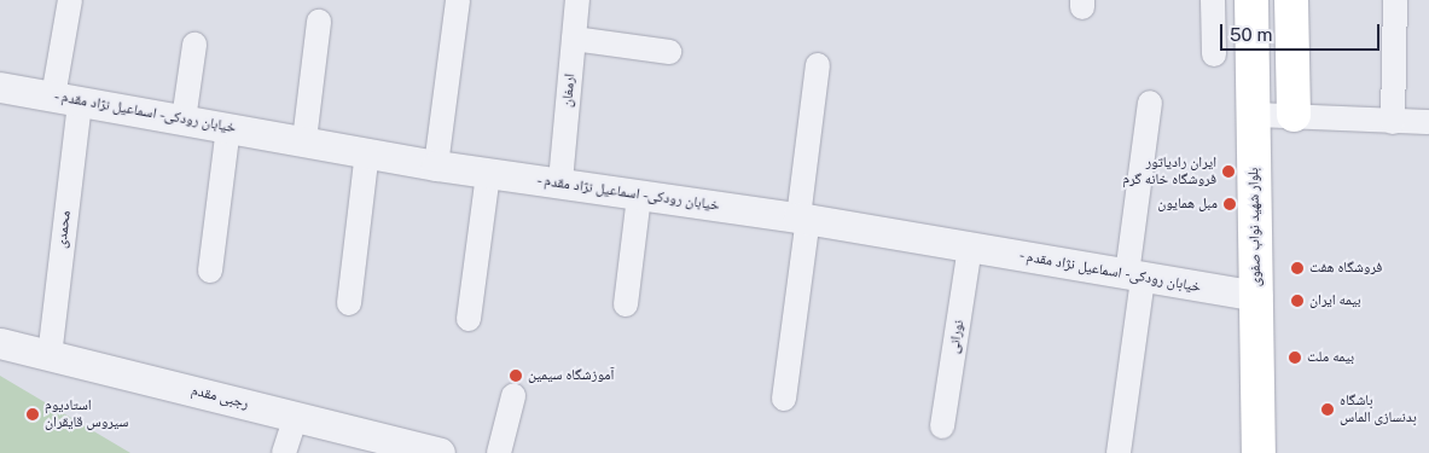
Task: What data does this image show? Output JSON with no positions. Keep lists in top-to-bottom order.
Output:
{
  "streets": {
    "main road": ["بلوار شهید نواب صفوی"],
    "street": [
      "ارمغان",
      "- خیابان رودکی - اسماعیل نژاد مقدم",
      "محمدی",
      "نورانی",
      "رجبی مقدم"
    ]
  },
  "crossings": [
    ["ارمغان", "- خیابان رودکی - اسماعیل نژاد مقدم"],
    ["- خیابان رودکی - اسماعیل نژاد مقدم", "بلوار شهید نواب صفوی"],
    ["- خیابان رودکی - اسماعیل نژاد مقدم", "محمدی"],
    ["- خیابان رودکی - اسماعیل نژاد مقدم", "نورانی"],
    ["محمدی", "رجبی مقدم"]
  ],
  "places": [
    "ایران رادیاتور فروشگاه خانه گرم",
    "مبل همایون",
    "فروشگاه هفت",
    "بیمه ایران",
    "بیمه ملت",
    "آموزشگاه سیمین",
    "باشگاه بدنسازی الماس",
    "استادیوم سیروس قایقران"
  ],
  "scale_bar": "50 m"
}
